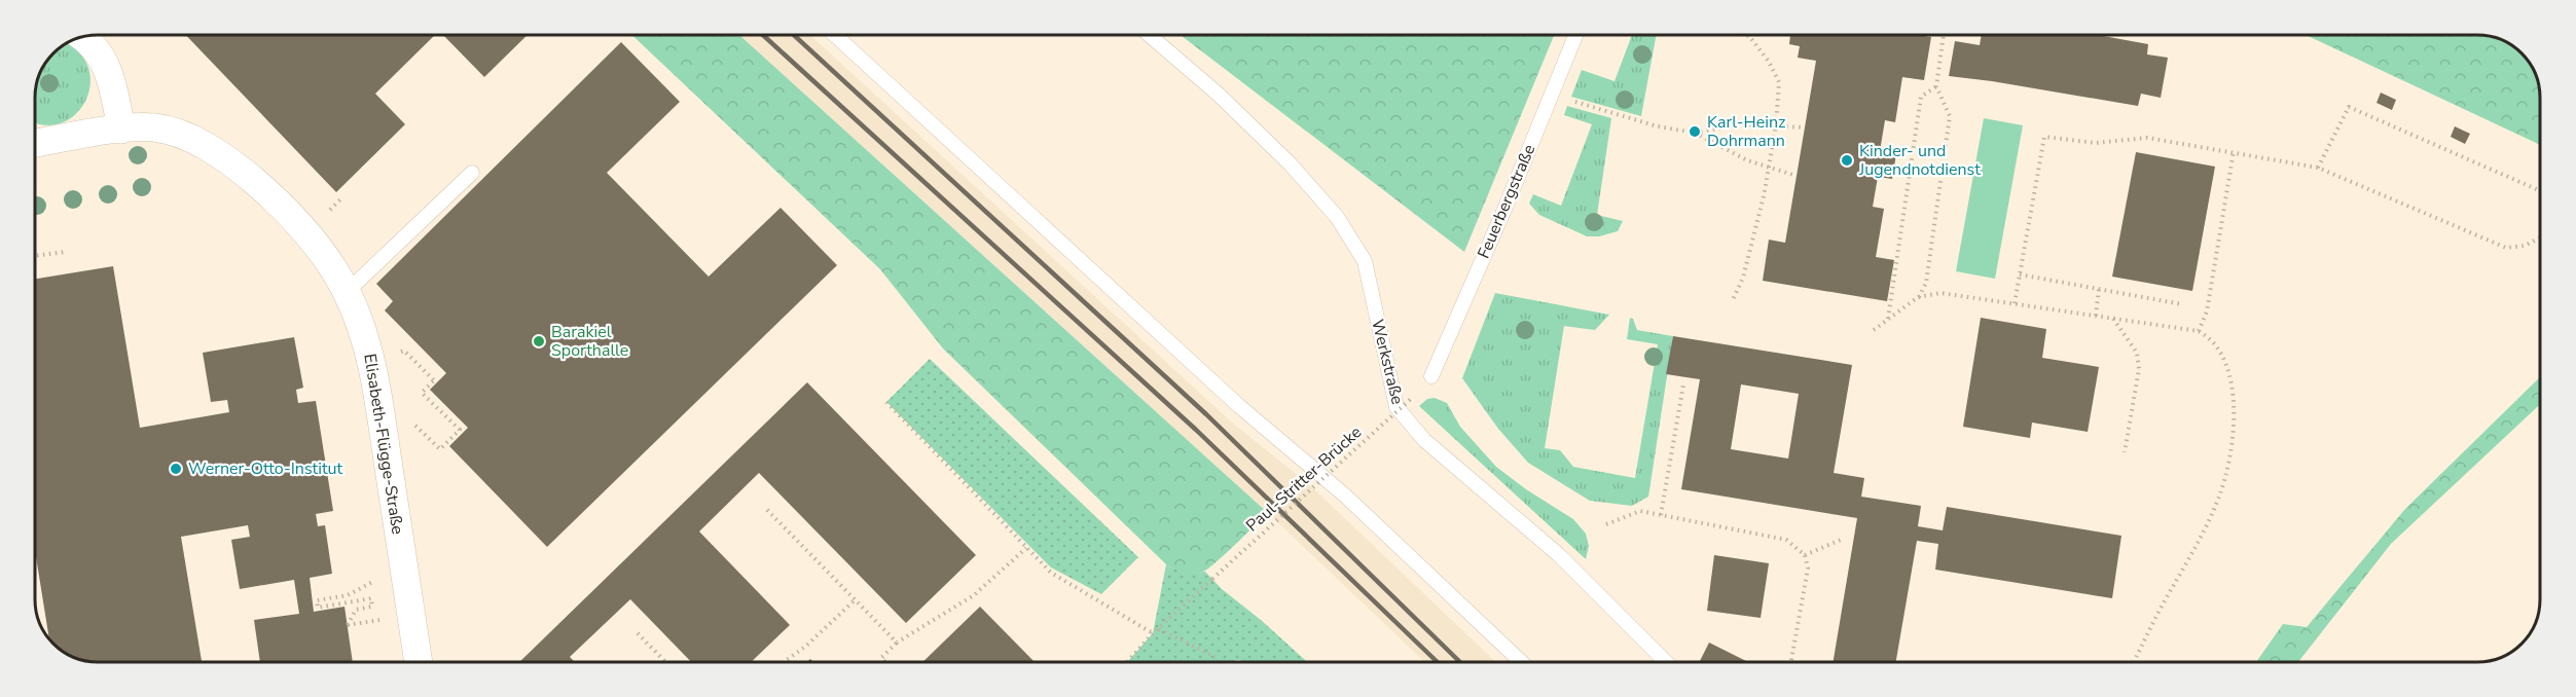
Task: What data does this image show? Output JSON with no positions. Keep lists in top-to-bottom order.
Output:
{
  "streets": {
    "street": ["Elisabeth-Flügge-Straße"],
    "lane": ["Feuerbergstraße", "Werkstraße"],
    "path": ["Paul-Stritter-Brücke"]
  },
  "places": [
    "Karl-Heinz Dohrmann",
    "Kinder- und Jugendnotdienst",
    "Barakiel Sporthalle",
    "Werner-Otto-Institut"
  ]
}
